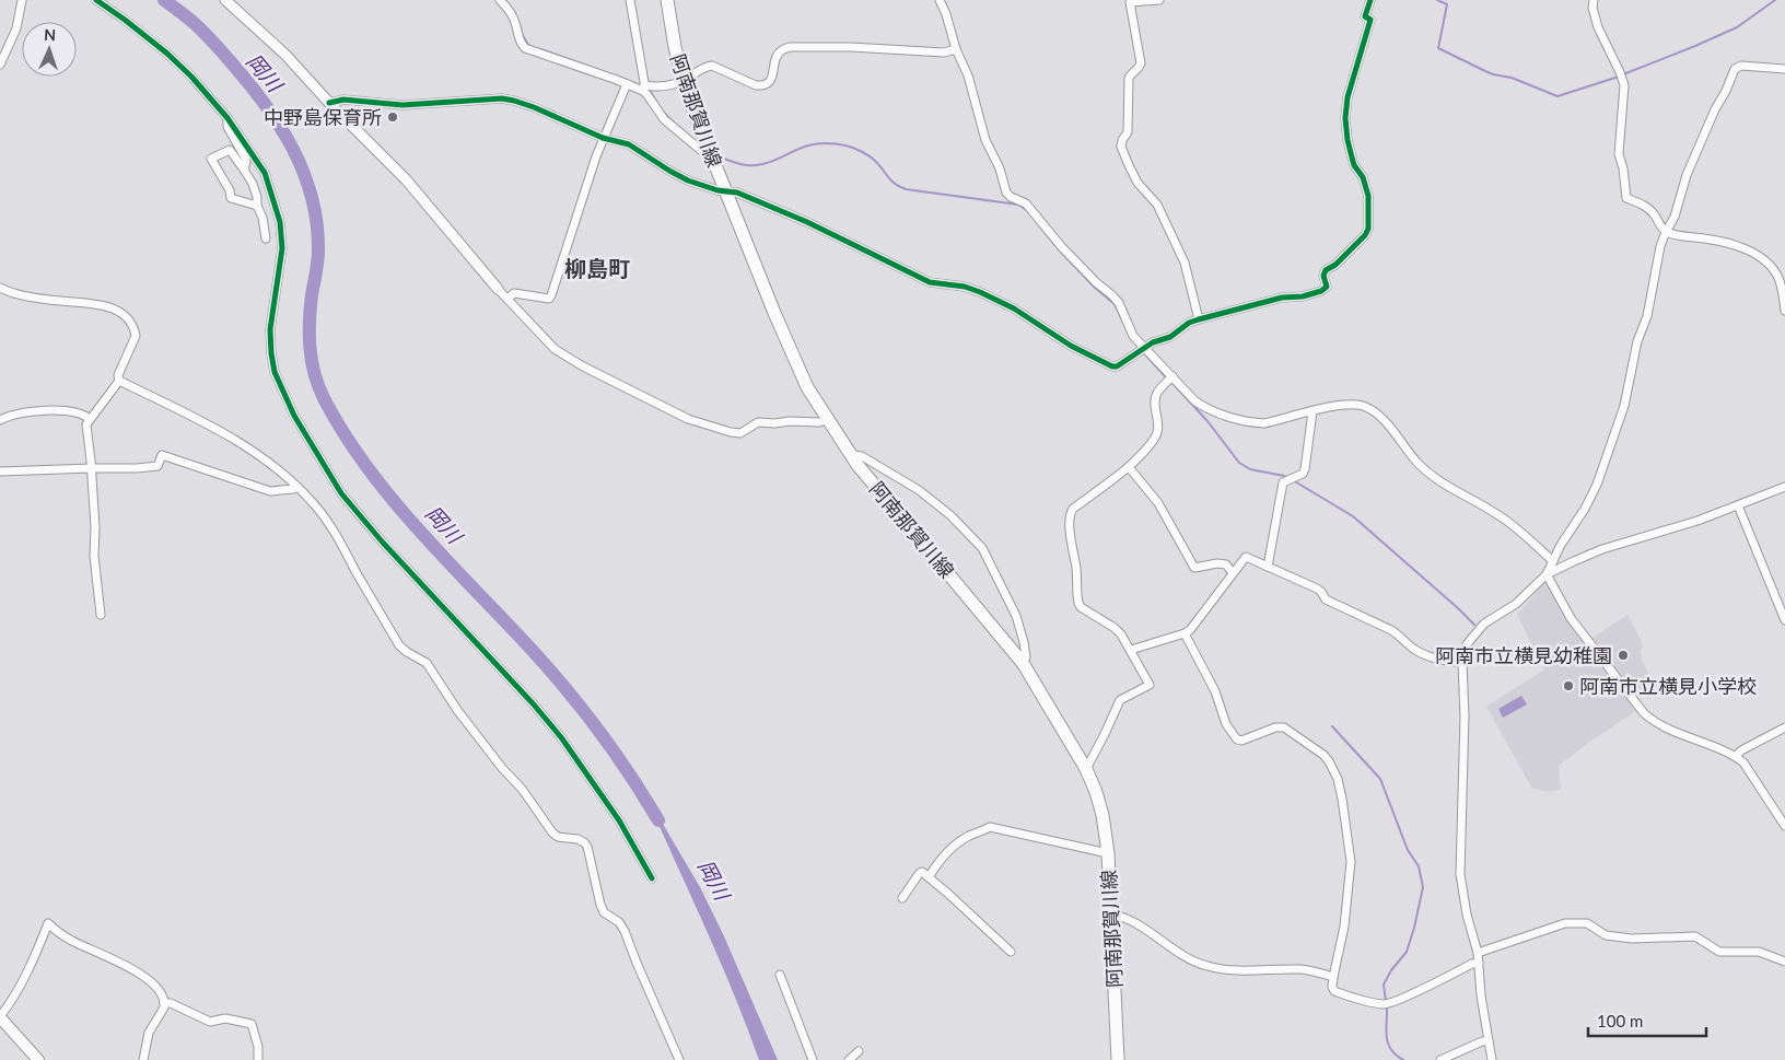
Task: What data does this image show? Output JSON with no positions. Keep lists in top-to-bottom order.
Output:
{
  "streets": {
    "main road": ["阿南那賀川線"]
  },
  "districts": ["柳島町"],
  "water": ["岡川"],
  "places": ["中野島保育所", "阿南市立横見幼稚園", "阿南市立横見小学校"],
  "scale_bar": "100 m",
  "north": "top"
}
